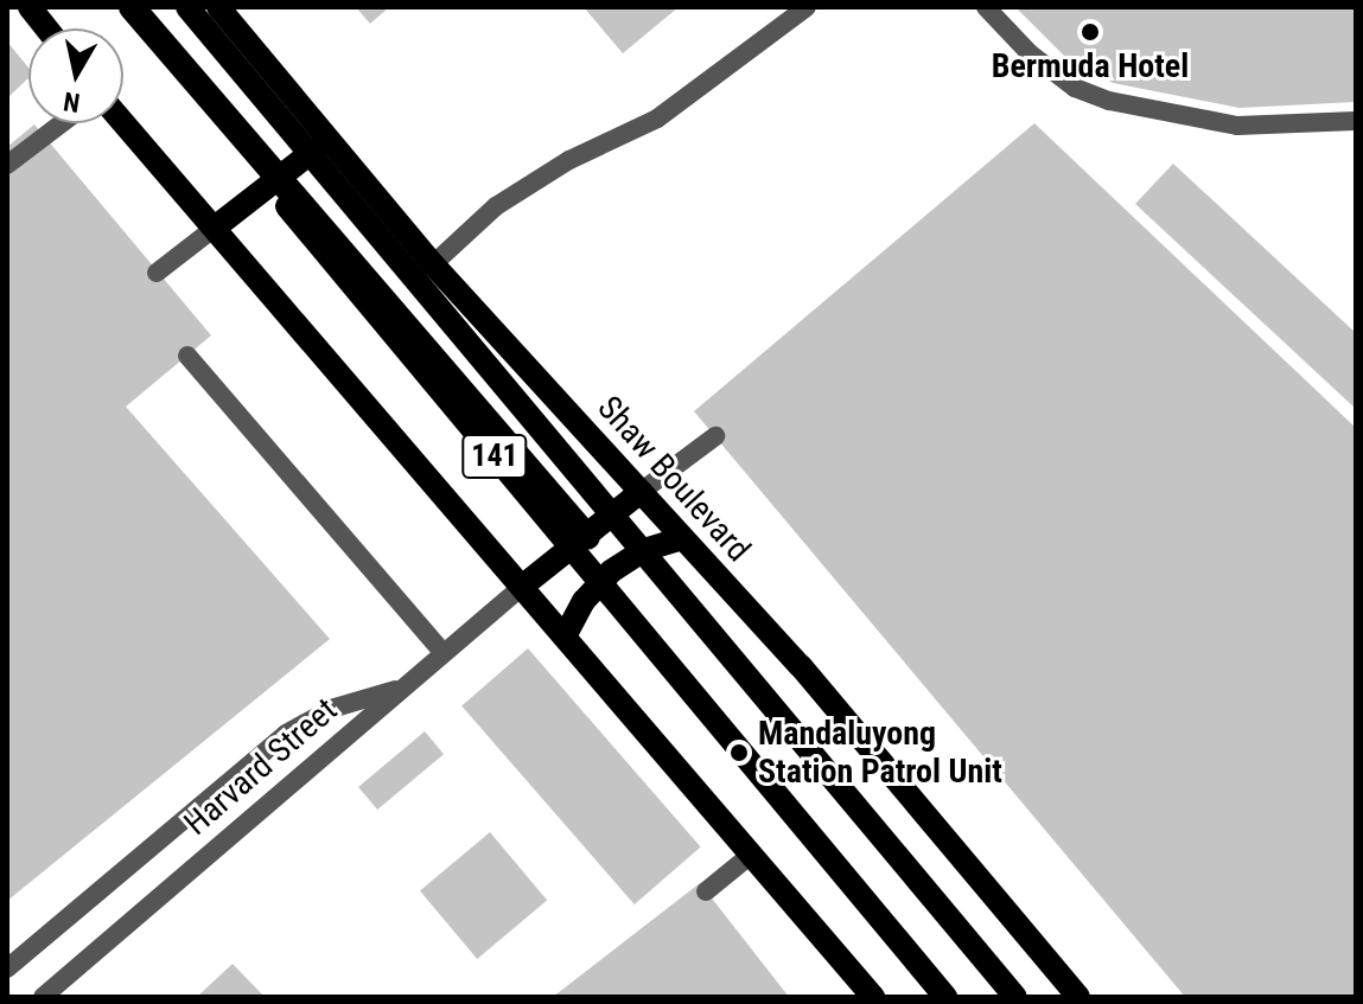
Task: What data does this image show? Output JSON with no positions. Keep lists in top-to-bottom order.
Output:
{
  "streets": {
    "main road": ["141", "Shaw Boulevard"],
    "street": ["Harvard Street"]
  },
  "crossings": [
    ["141", "Harvard Street"]
  ],
  "places": ["Bermuda Hotel", "Mandaluyong Station Patrol Unit"],
  "north": "bottom"
}
